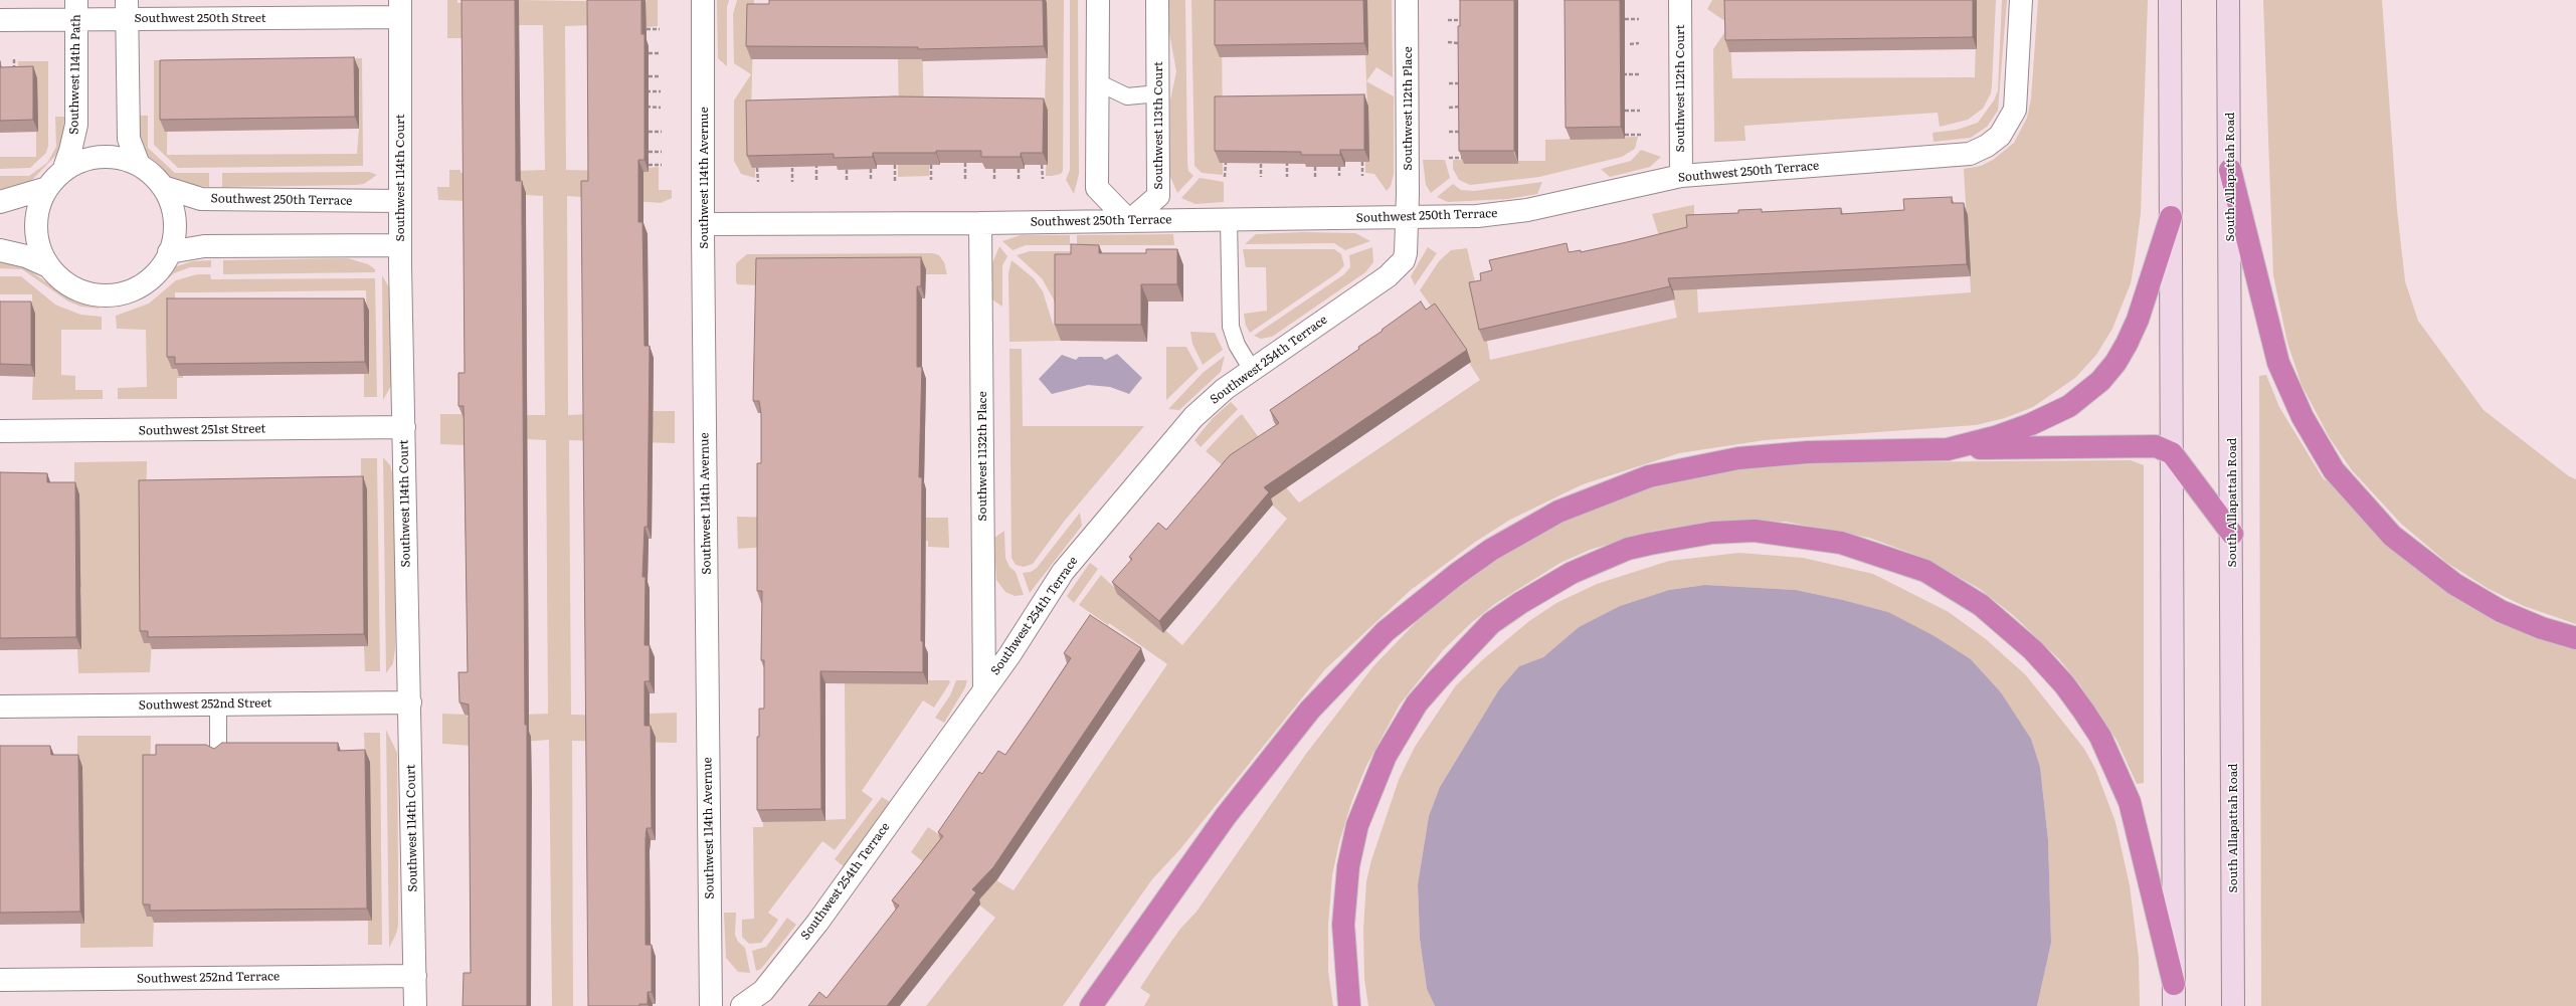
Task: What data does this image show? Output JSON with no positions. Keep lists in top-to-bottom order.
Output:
{
  "streets": {
    "main road": ["South Allapattah Road"],
    "street": [
      "Southwest 250th Street",
      "Southwest 114th Path",
      "Southwest 112th Court",
      "Southwest 112th Place",
      "Southwest 113th Court",
      "Southwest 250th Terrace",
      "Southwest 114th Court",
      "Southwest 114th Avernue",
      "Southwest 254th Terrace",
      "Southwest 251st Street",
      "Southwest 1132th Place",
      "Southwest 252nd Street",
      "Southwest 252nd Terrace"
    ]
  },
  "crossings": [
    ["Southwest 250th Street", "Southwest 114th Path"],
    ["Southwest 250th Street", "Southwest 114th Court"],
    ["Southwest 114th Path", "Southwest 250th Terrace"],
    ["Southwest 112th Court", "Southwest 250th Terrace"],
    ["Southwest 112th Place", "Southwest 250th Terrace"],
    ["Southwest 112th Place", "Southwest 254th Terrace"],
    ["Southwest 113th Court", "Southwest 250th Terrace"],
    ["Southwest 250th Terrace", "Southwest 114th Court"],
    ["Southwest 250th Terrace", "Southwest 114th Avernue"],
    ["Southwest 250th Terrace", "Southwest 254th Terrace"],
    ["Southwest 250th Terrace", "Southwest 1132th Place"],
    ["Southwest 114th Court", "Southwest 251st Street"],
    ["Southwest 114th Court", "Southwest 252nd Street"],
    ["Southwest 114th Court", "Southwest 252nd Terrace"],
    ["Southwest 254th Terrace", "Southwest 1132th Place"]
  ]
}
